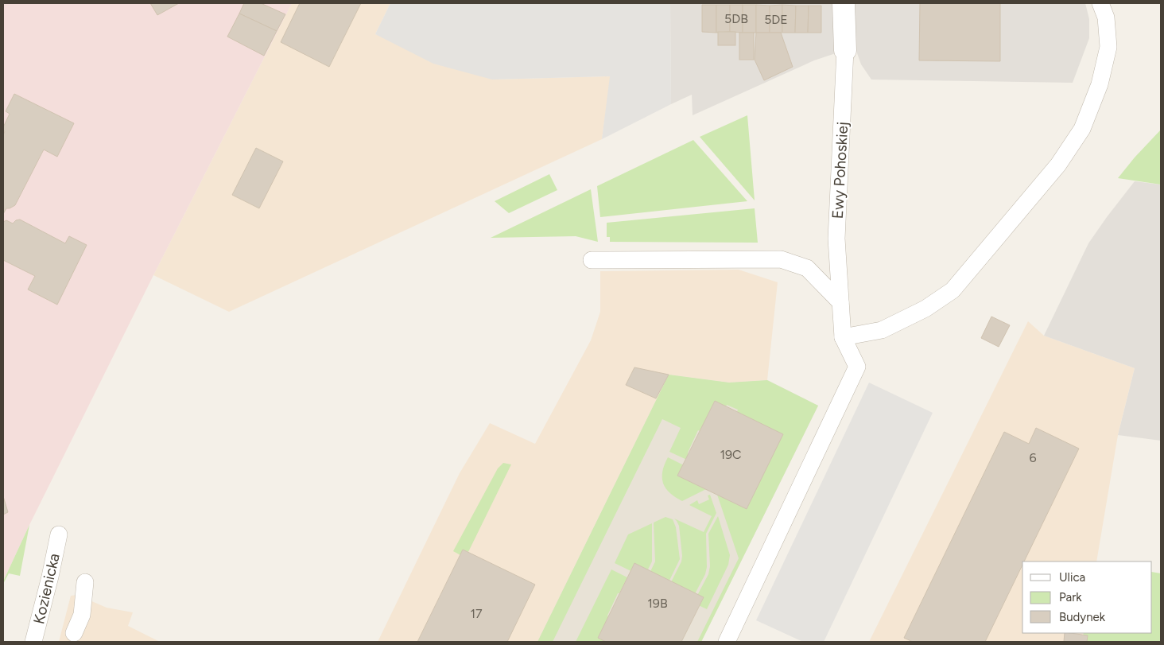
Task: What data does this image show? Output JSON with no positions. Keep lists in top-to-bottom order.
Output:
{
  "streets": {
    "street": ["Ewy Pohoskiej"],
    "lane": ["Kozienicka"]
  },
  "house_numbers": [
    "5DB",
    "5DE",
    "19C",
    "6",
    "19B",
    "17"
  ],
  "legend": ["Ulica", "Park", "Budynek"]
}
